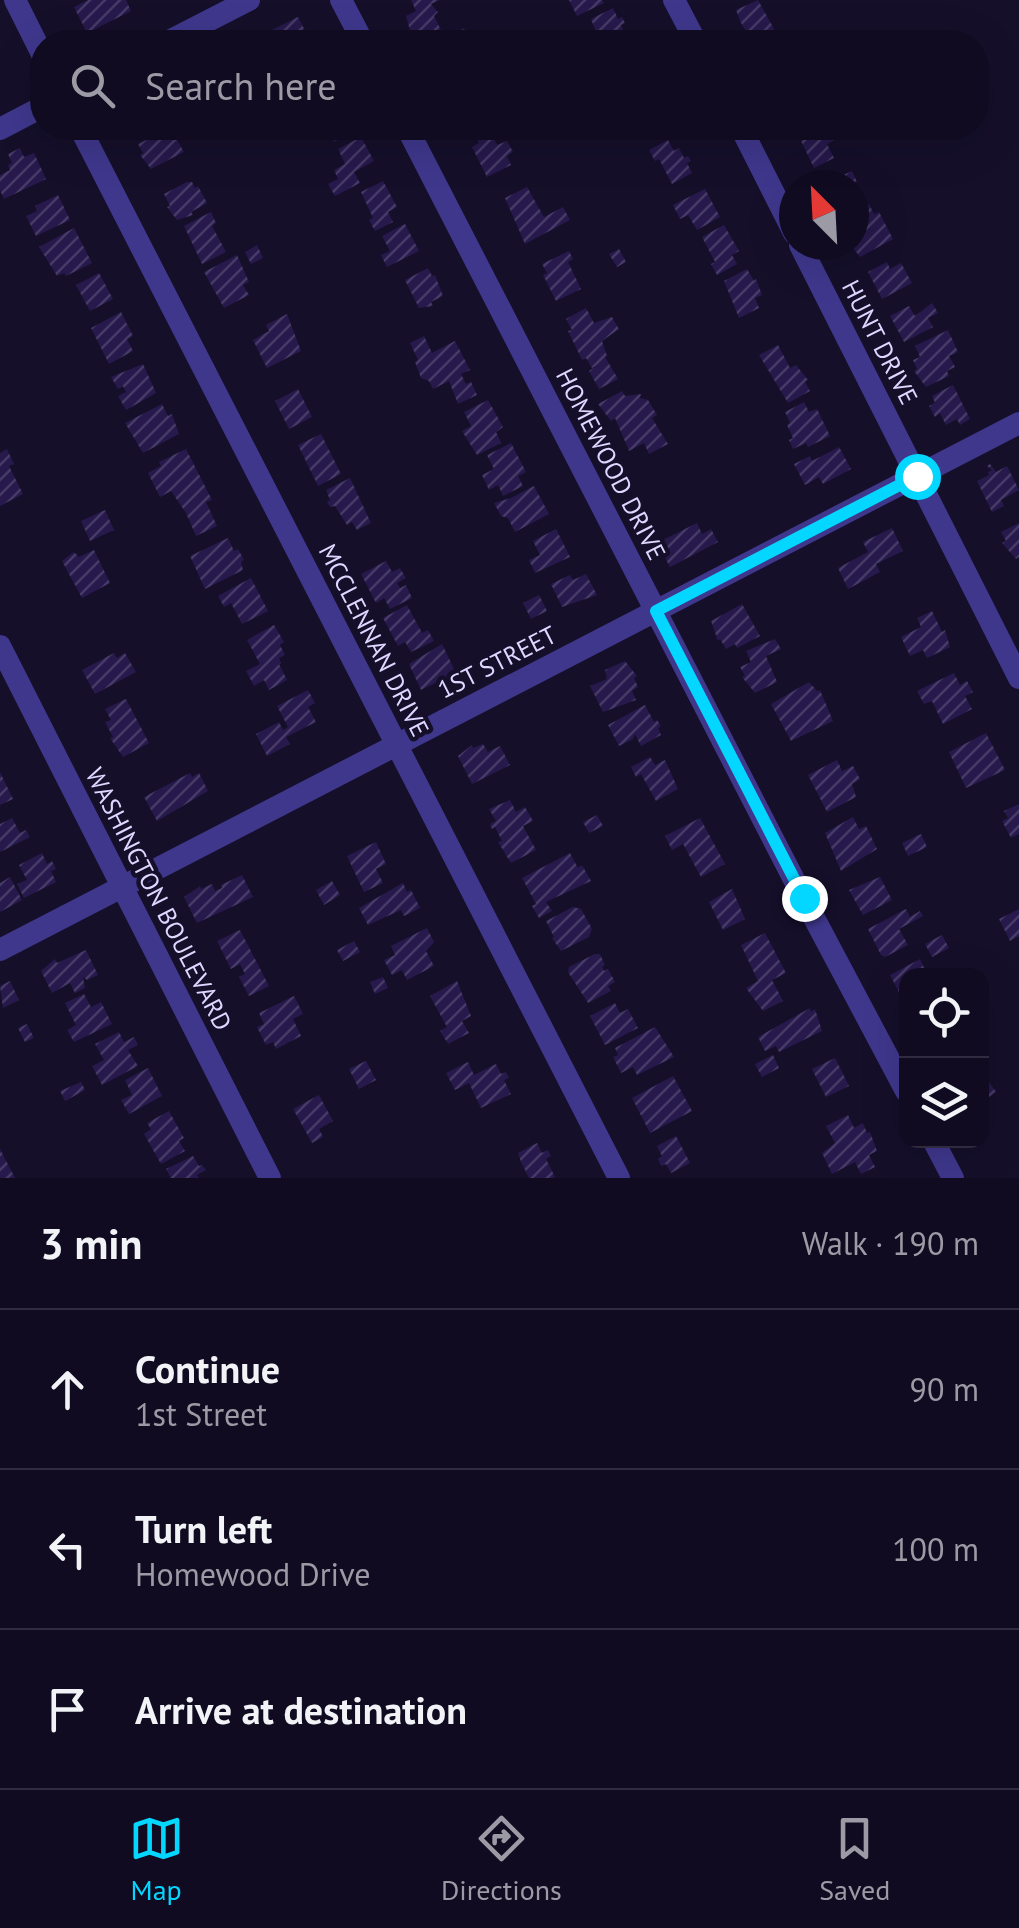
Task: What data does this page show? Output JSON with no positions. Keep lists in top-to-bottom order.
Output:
{
  "streets": {
    "street": [
      "HUNT DRIVE",
      "HOMEWOOD DRIVE",
      "MCCLENNAN DRIVE",
      "1ST STREET",
      "WASHINGTON BOULEVARD"
    ]
  },
  "crossings": [
    ["HUNT DRIVE", "1ST STREET"],
    ["HOMEWOOD DRIVE", "1ST STREET"],
    ["MCCLENNAN DRIVE", "1ST STREET"],
    ["1ST STREET", "WASHINGTON BOULEVARD"]
  ],
  "north": "top left",
  "page": {
    "search": "Search here",
    "heading": ["3 min", "Walk · 190 m"],
    "list": [
      ["Continue", "1st Street", "90 m"],
      ["Turn left", "Homewood Drive", "100 m"],
      "Arrive at destination"
    ],
    "nav": ["Map", "Directions", "Saved"]
  }
}
